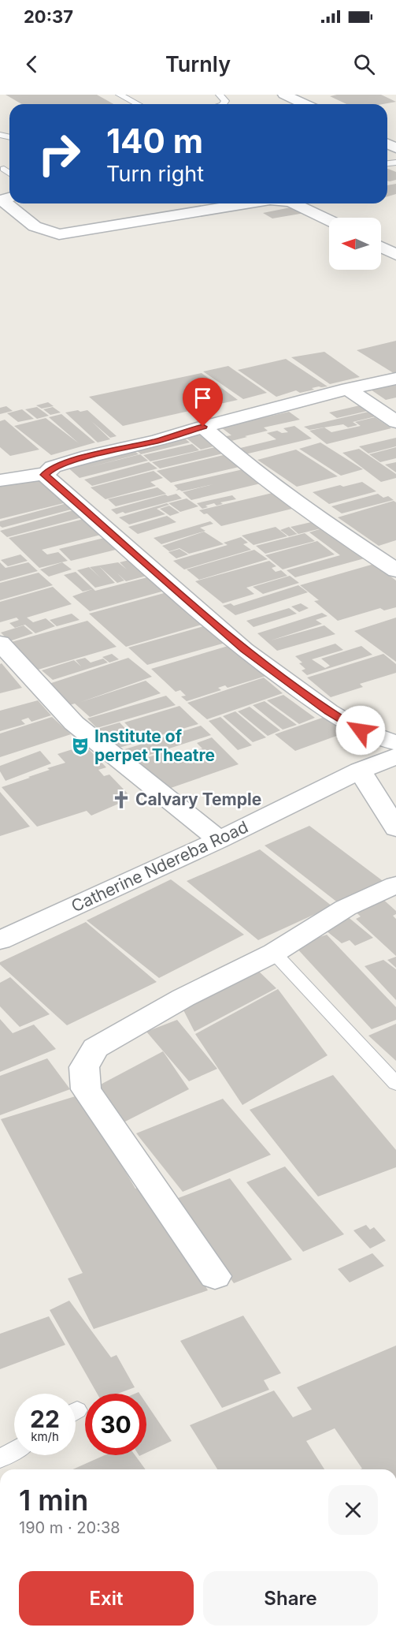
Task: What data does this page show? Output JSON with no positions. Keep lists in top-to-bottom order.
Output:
{
  "streets": {
    "street": ["Catherine Ndereba Road"]
  },
  "places": {
    "theatre": ["Institute of perpet Theatre"],
    "church": ["Calvary Temple"]
  },
  "north": "left",
  "page": {
    "status": "20:37",
    "header": "Turnly",
    "turn": ["140 m", "Turn right"],
    "speed": "22 km/h",
    "limit": "30",
    "heading": ["1 min", "190 m · 20:38"],
    "buttons": ["Exit", "Share"]
  }
}
